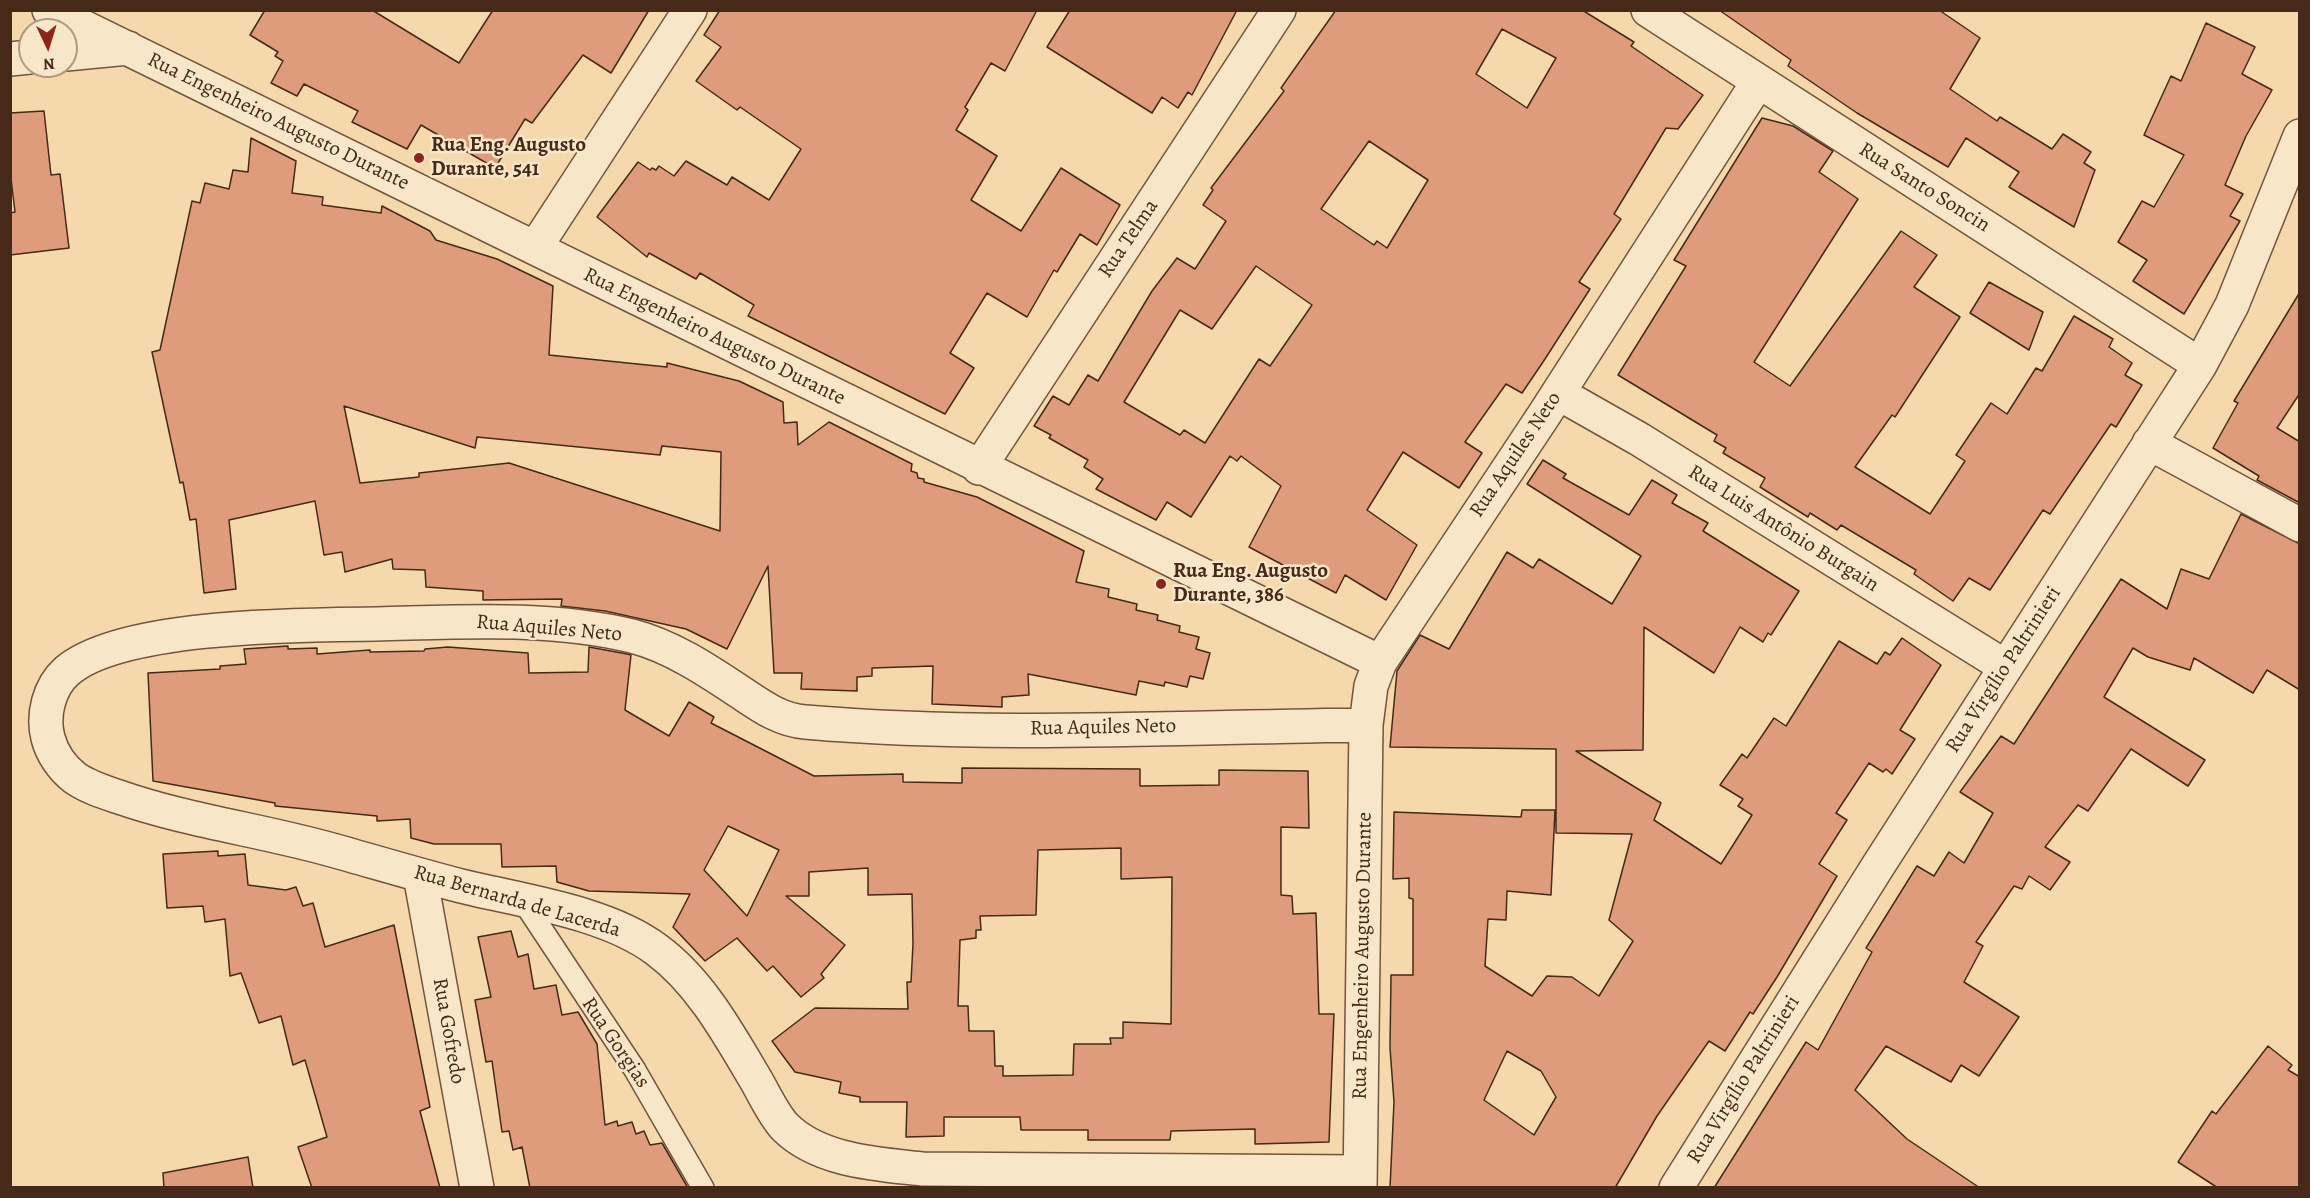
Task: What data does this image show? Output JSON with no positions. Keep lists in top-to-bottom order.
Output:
{
  "streets": {
    "street": [
      "Rua Engenheiro Augusto Durante",
      "Rua Santo Soncin",
      "Rua Telma",
      "Rua Aquiles Neto",
      "Rua Luis Antônio Burgain",
      "Rua Virgílio Paltrinieri",
      "Rua Bernarda de Lacerda",
      "Rua Gofredo"
    ],
    "lane": ["Rua Gorgias"]
  },
  "crossings": [
    ["Rua Engenheiro Augusto Durante", "Rua Telma"],
    ["Rua Engenheiro Augusto Durante", "Rua Aquiles Neto"],
    ["Rua Engenheiro Augusto Durante", "Rua Bernarda de Lacerda"],
    ["Rua Santo Soncin", "Rua Aquiles Neto"],
    ["Rua Santo Soncin", "Rua Virgílio Paltrinieri"],
    ["Rua Aquiles Neto", "Rua Luis Antônio Burgain"],
    ["Rua Aquiles Neto", "Rua Bernarda de Lacerda"],
    ["Rua Luis Antônio Burgain", "Rua Virgílio Paltrinieri"],
    ["Rua Bernarda de Lacerda", "Rua Gofredo"],
    ["Rua Bernarda de Lacerda", "Rua Gorgias"]
  ],
  "places": ["Rua Eng. Augusto Durante, 541", "Rua Eng. Augusto Durante, 386"],
  "north": "bottom"
}
